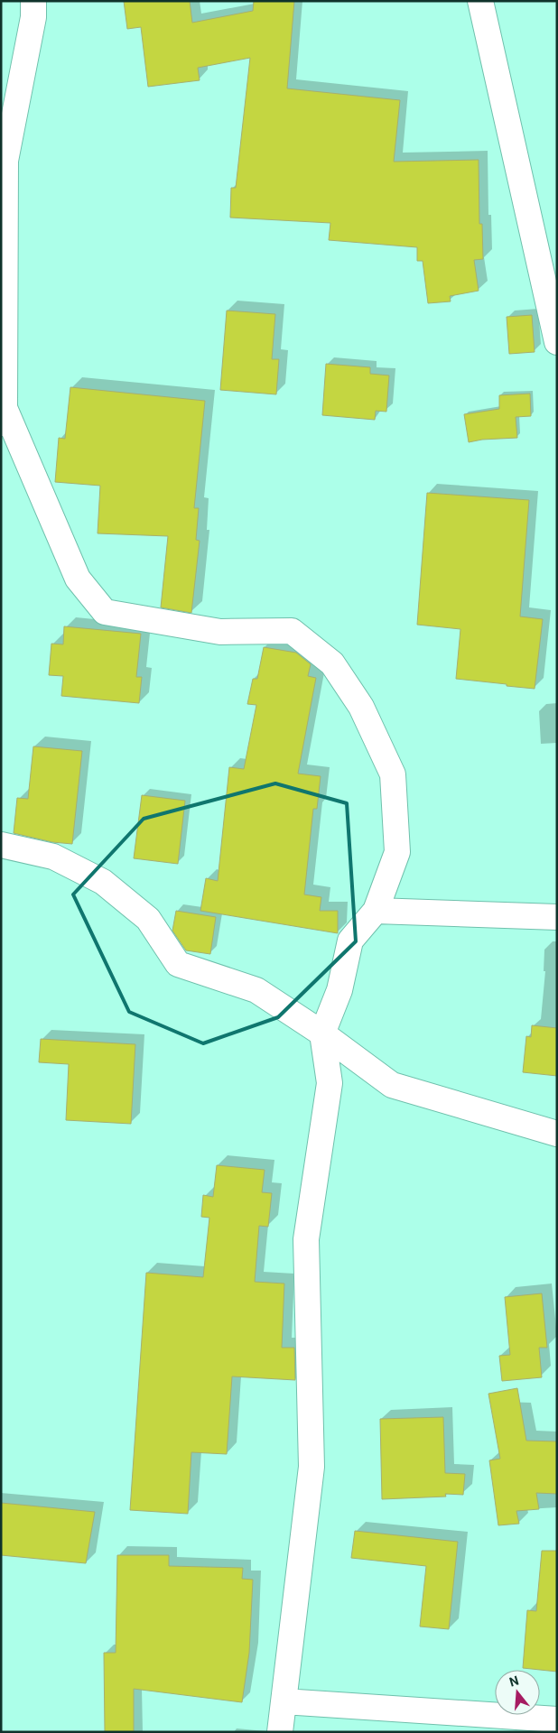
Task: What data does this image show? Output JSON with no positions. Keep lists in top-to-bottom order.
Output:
{
  "north": "top"
}
